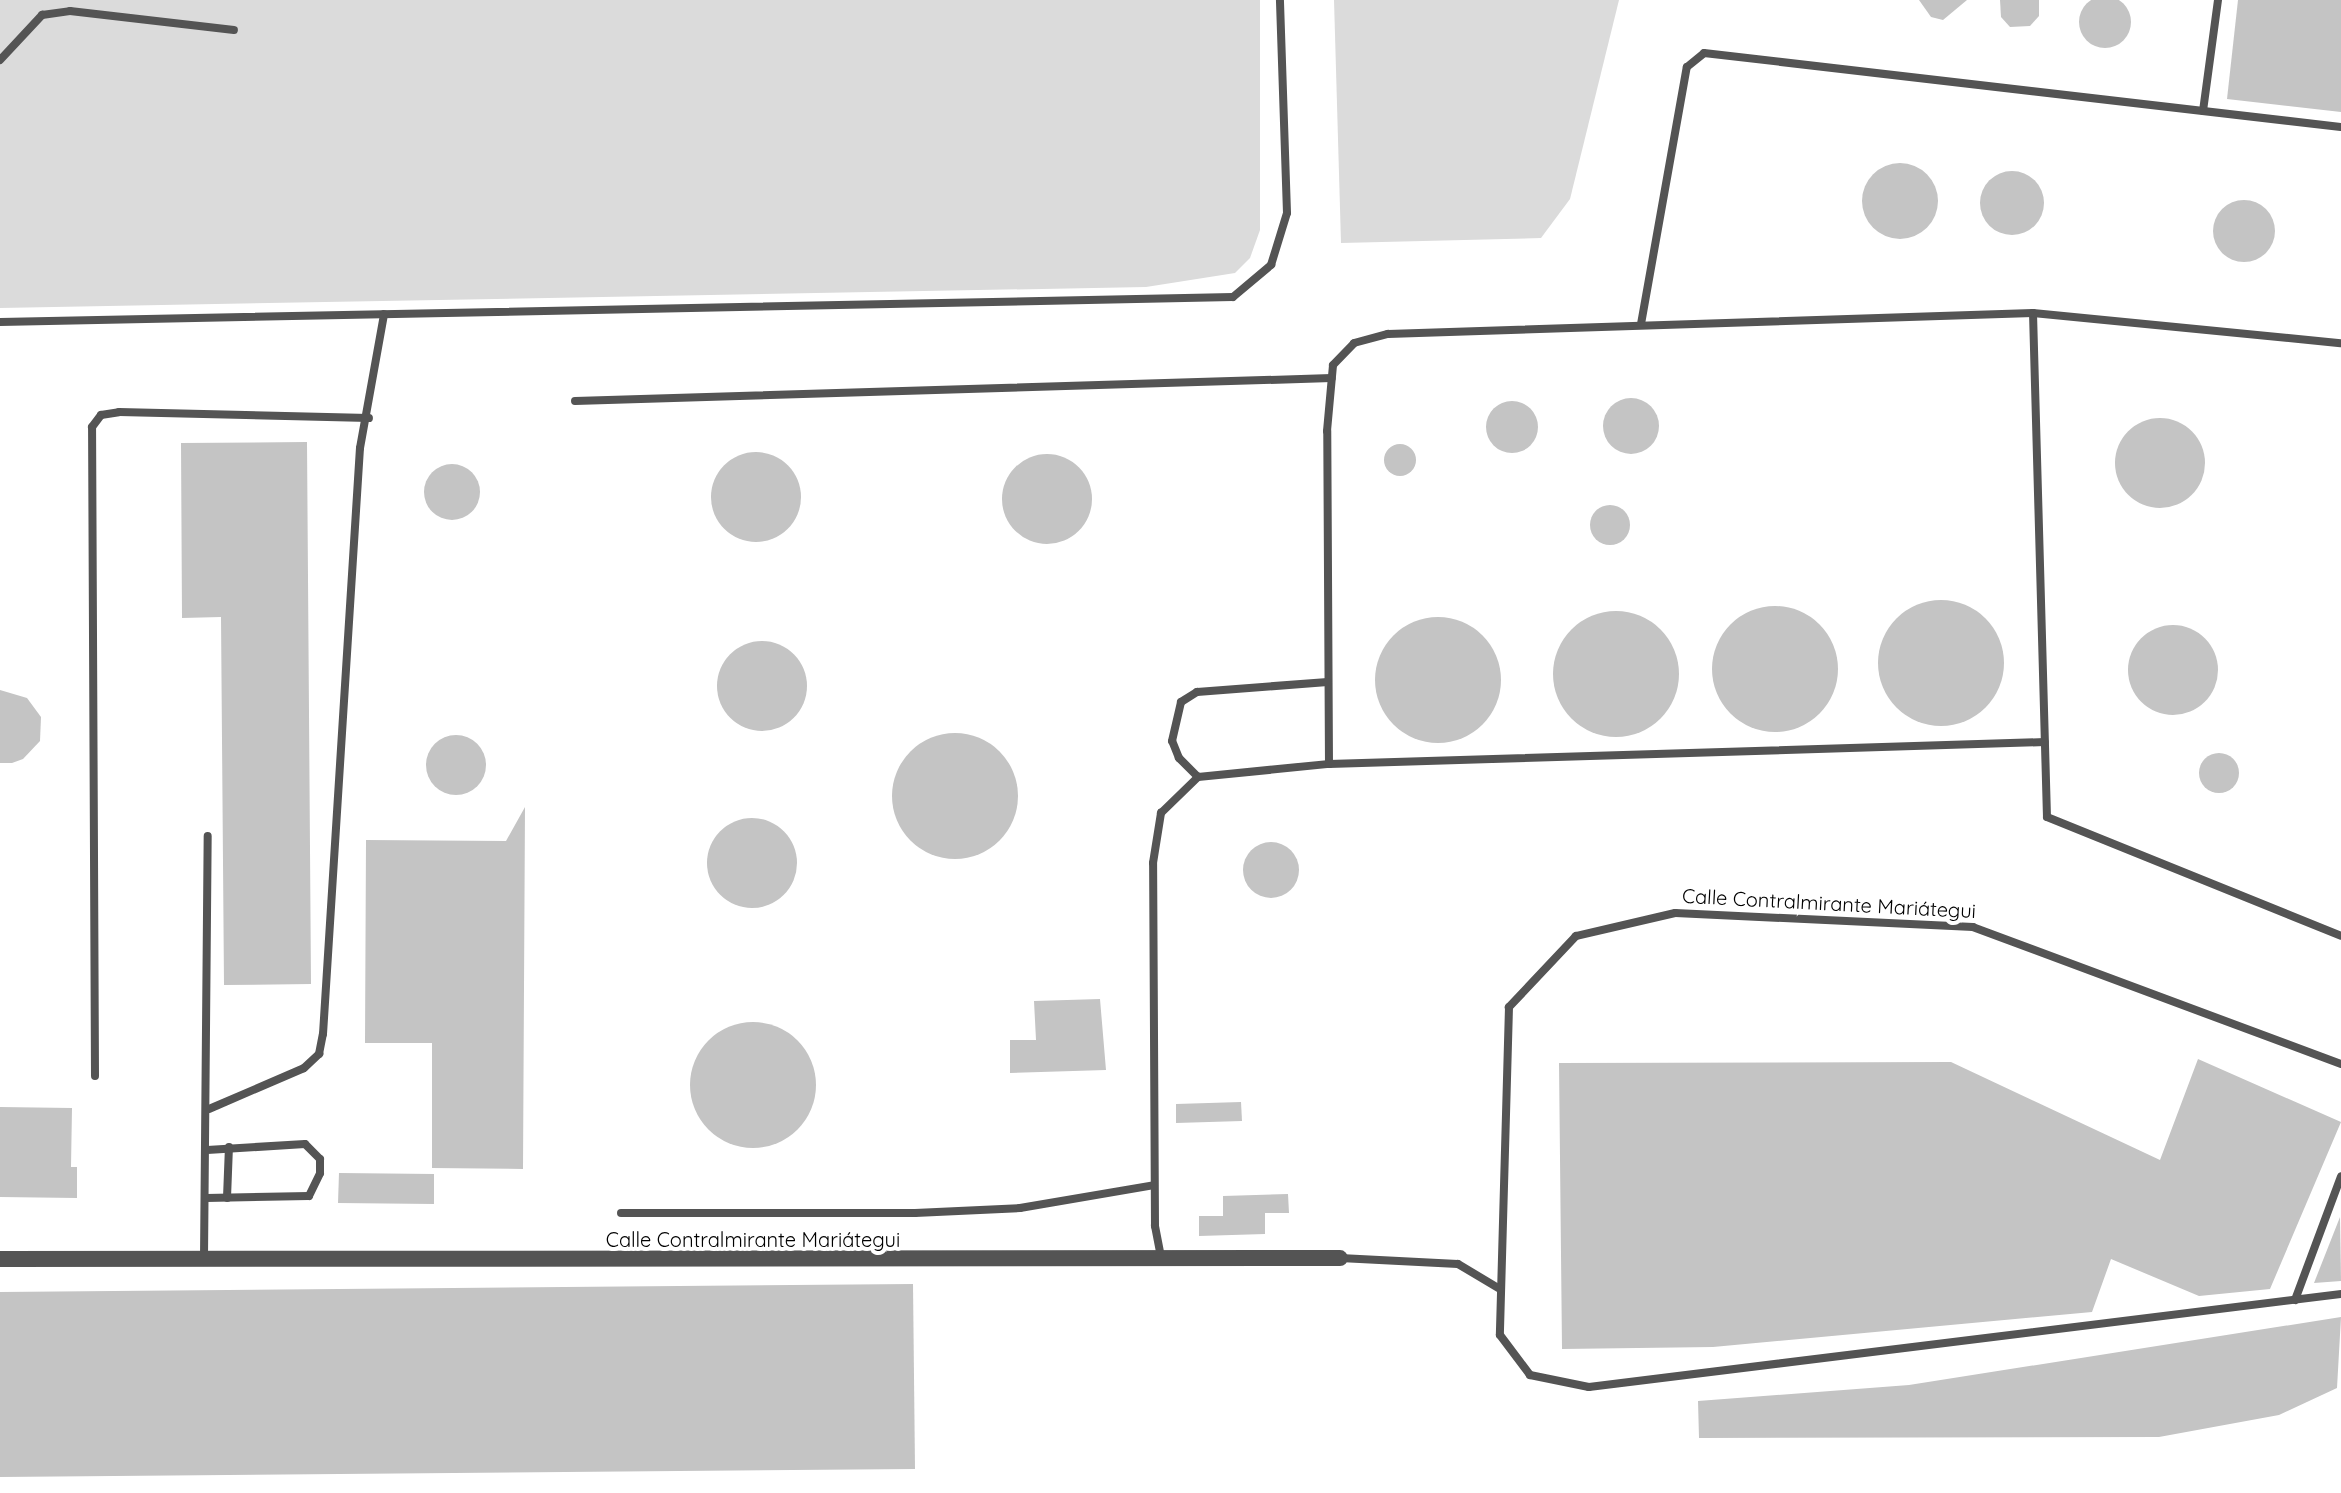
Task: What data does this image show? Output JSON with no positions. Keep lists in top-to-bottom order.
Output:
{
  "streets": {
    "street": ["Calle Contralmirante Mariátegui"]
  }
}
